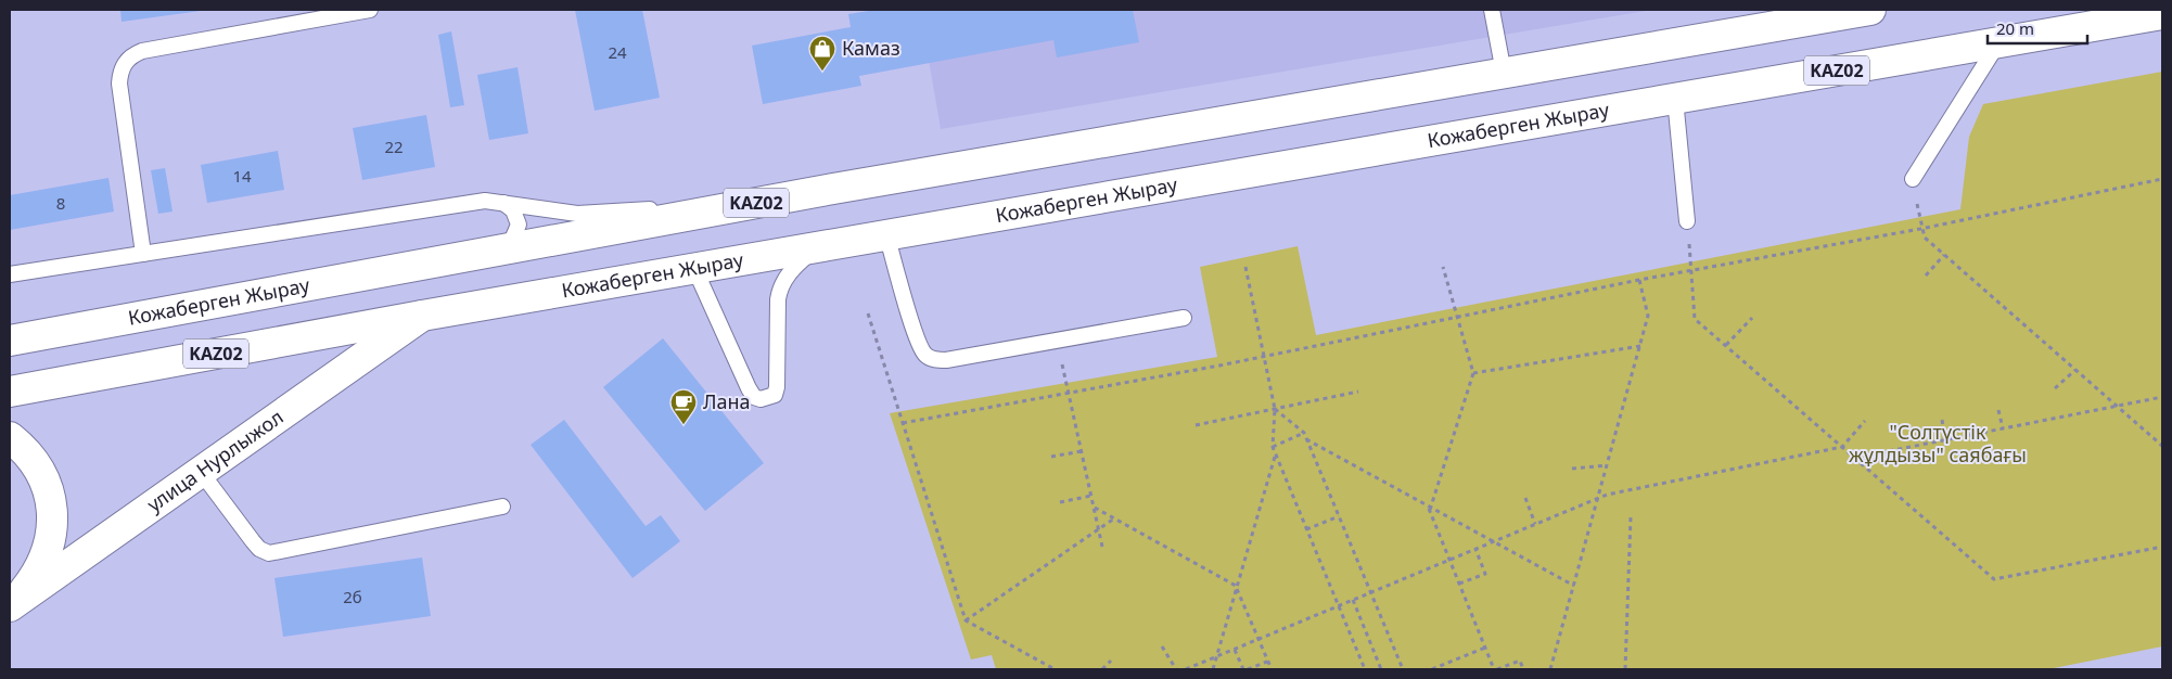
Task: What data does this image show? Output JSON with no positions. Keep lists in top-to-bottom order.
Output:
{
  "streets": {
    "main road": ["KAZ02", "Кожаберген Жырау", "улица Нурлыжол"]
  },
  "crossings": [
    ["Кожаберген Жырау", "улица Нурлыжол"]
  ],
  "parks": ["\"Солтүстік жұлдызы\" саябағы"],
  "places": {
    "shop": ["Камаз"],
    "cafe": ["Лана"]
  },
  "house_numbers": [
    "24",
    "22",
    "14",
    "8",
    "2б"
  ],
  "scale_bar": "20 m"
}
